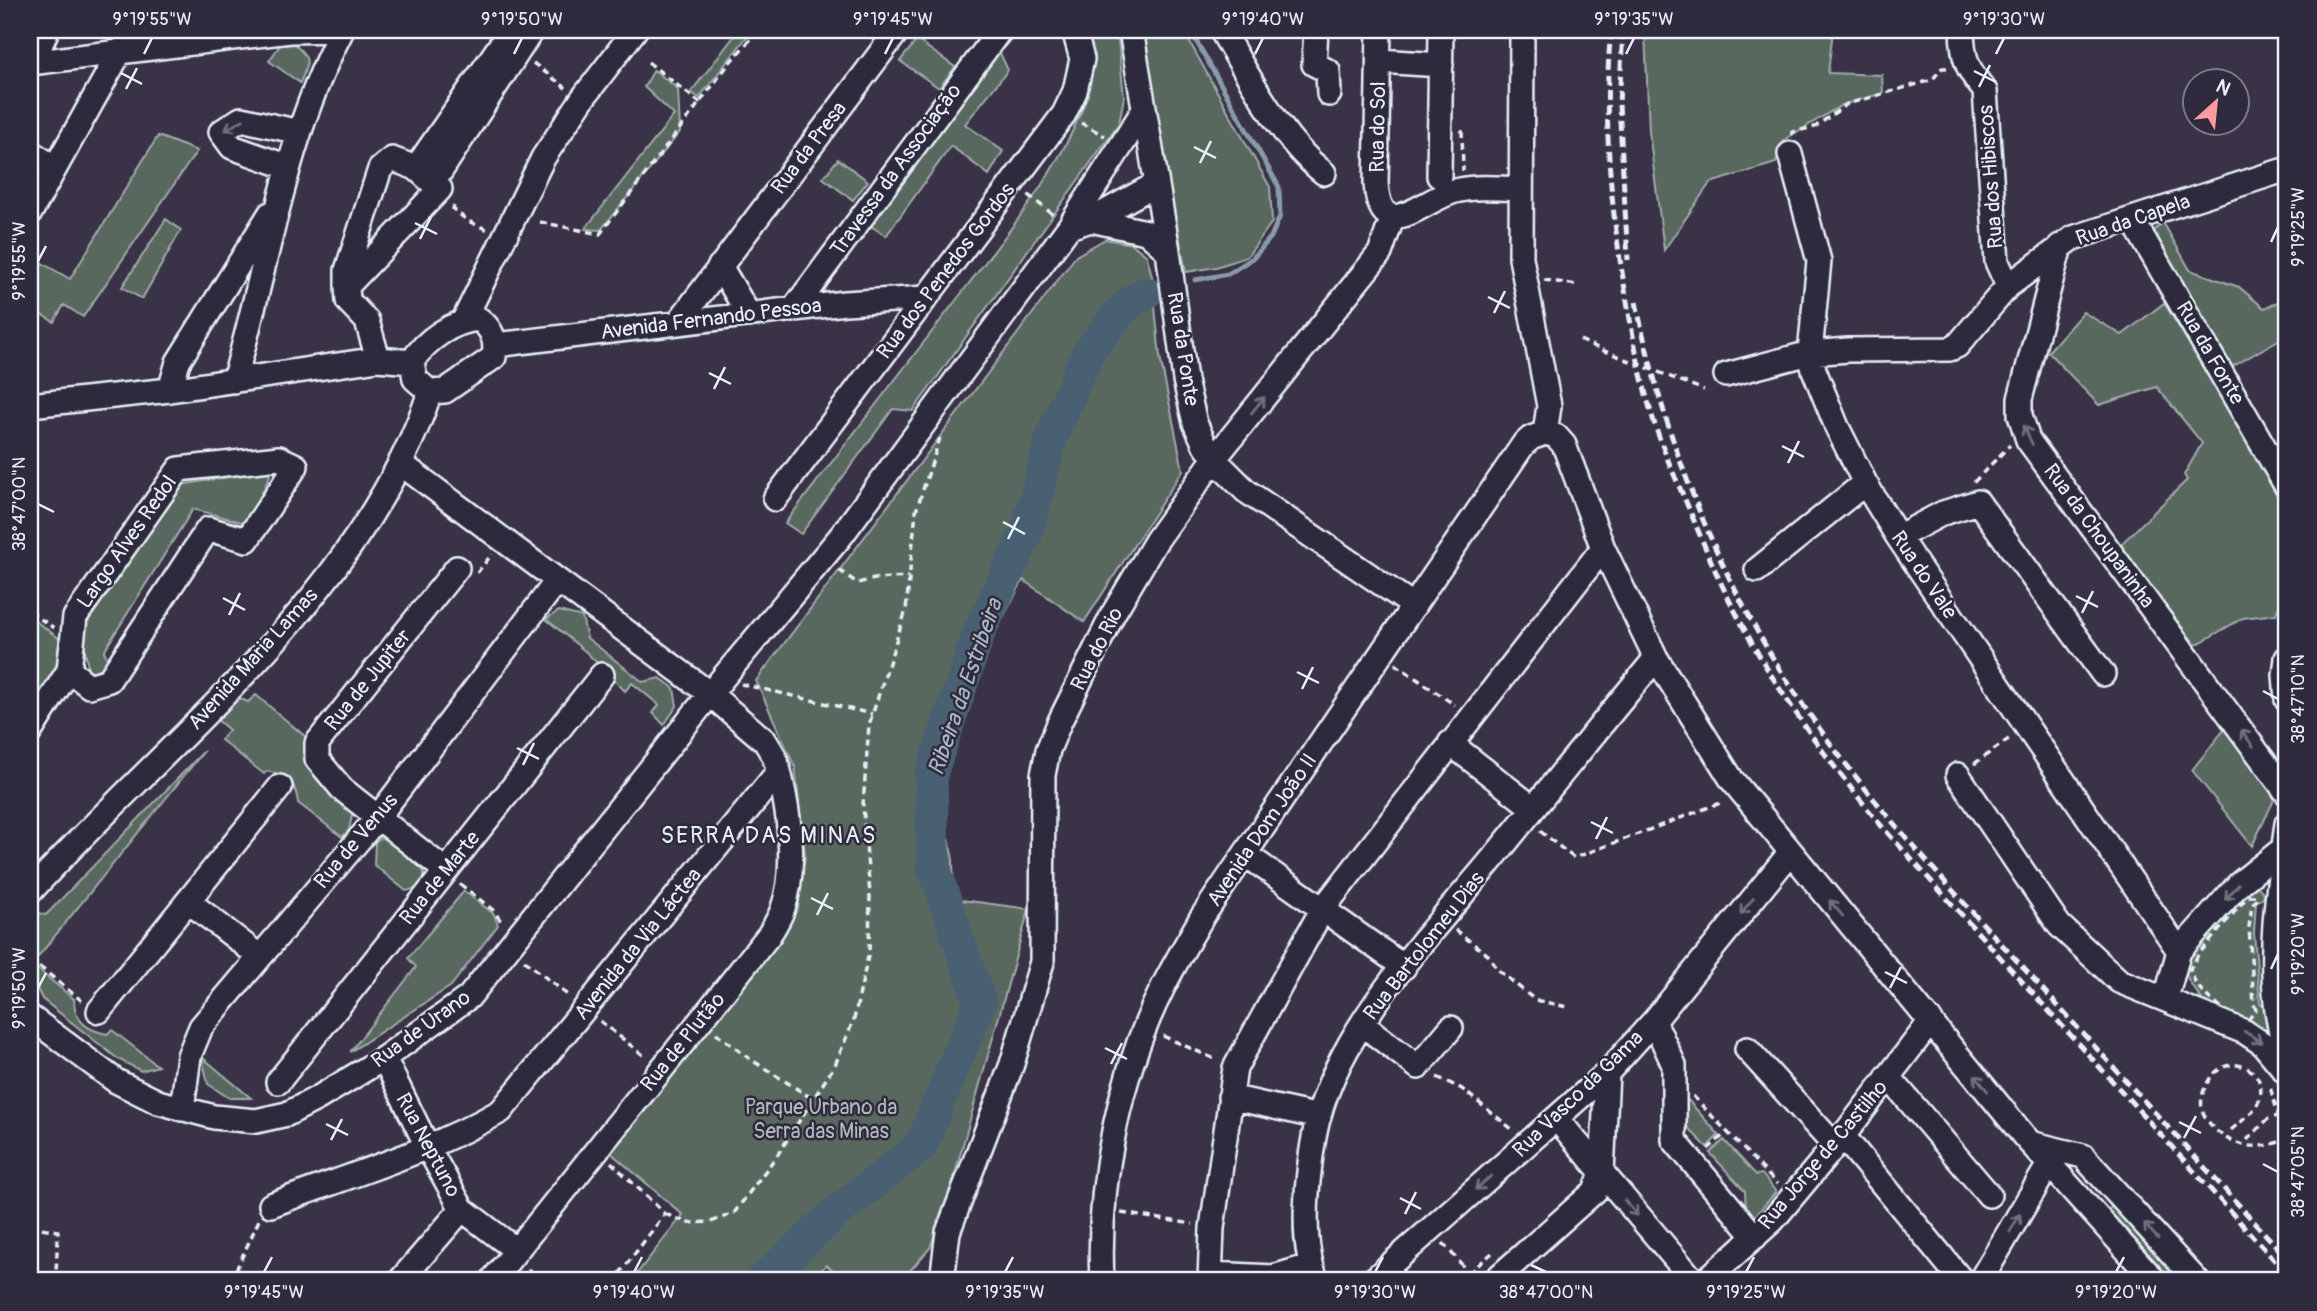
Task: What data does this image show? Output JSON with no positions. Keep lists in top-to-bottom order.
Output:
{
  "streets": {
    "street": [
      "Rua do Sol",
      "Rua da Presa",
      "Travessa da Associação",
      "Rua dos Hibiscos",
      "Rua da Capela",
      "Rua dos Penedos Gordos",
      "Avenida Fernando Pessoa",
      "Rua da Ponte",
      "Rua da Fonte",
      "Rua da Choupaninha",
      "Largo Alves Redol",
      "Rua do Vale",
      "Rua do Rio",
      "Avenida Maria Lamas",
      "Rua de Jupiter",
      "Avenida Dom João II",
      "Rua de Venus",
      "Rua de Marte",
      "Avenida da Via Láctea",
      "Rua Bartolomeu Dias",
      "Rua de Urano",
      "Rua de Plutão",
      "Rua Vasco da Gama",
      "Rua Neptuno",
      "Rua Jorge de Castilho"
    ]
  },
  "crossings": [
    ["Rua do Sol", "Rua do Rio"],
    ["Rua da Presa", "Avenida Fernando Pessoa"],
    ["Travessa da Associação", "Avenida Fernando Pessoa"],
    ["Rua dos Hibiscos", "Rua da Capela"],
    ["Rua da Capela", "Rua da Fonte"],
    ["Rua da Capela", "Rua da Choupaninha"],
    ["Rua da Capela", "Rua do Vale"],
    ["Rua dos Penedos Gordos", "Avenida Fernando Pessoa"],
    ["Rua da Ponte", "Rua do Rio"],
    ["Rua da Ponte", "Avenida Dom João II"],
    ["Rua da Ponte", "Rua de Urano"],
    ["Rua de Jupiter", "Rua de Venus"],
    ["Rua de Jupiter", "Rua de Marte"],
    ["Rua de Venus", "Rua de Urano"],
    ["Avenida da Via Láctea", "Rua de Plutão"],
    ["Avenida da Via Láctea", "Rua Neptuno"],
    ["Rua de Urano", "Rua Neptuno"],
    ["Rua de Plutão", "Rua Neptuno"]
  ],
  "one_way": ["Rua da Choupaninha"],
  "districts": ["SERRA DAS MINAS"],
  "water": ["Ribeira da Estribeira"],
  "parks": ["Parque Urbano da Serra das Minas"],
  "north": "top right",
  "coordinates": [
    "9°19'55\"W",
    "9°19'50\"W",
    "9°19'45\"W",
    "9°19'40\"W",
    "9°19'35\"W",
    "9°19'30\"W",
    "9°19'25\"W",
    "38°47'00\"N",
    "38°47'10\"N",
    "9°19'20\"W",
    "38°47'05\"N"
  ]
}
